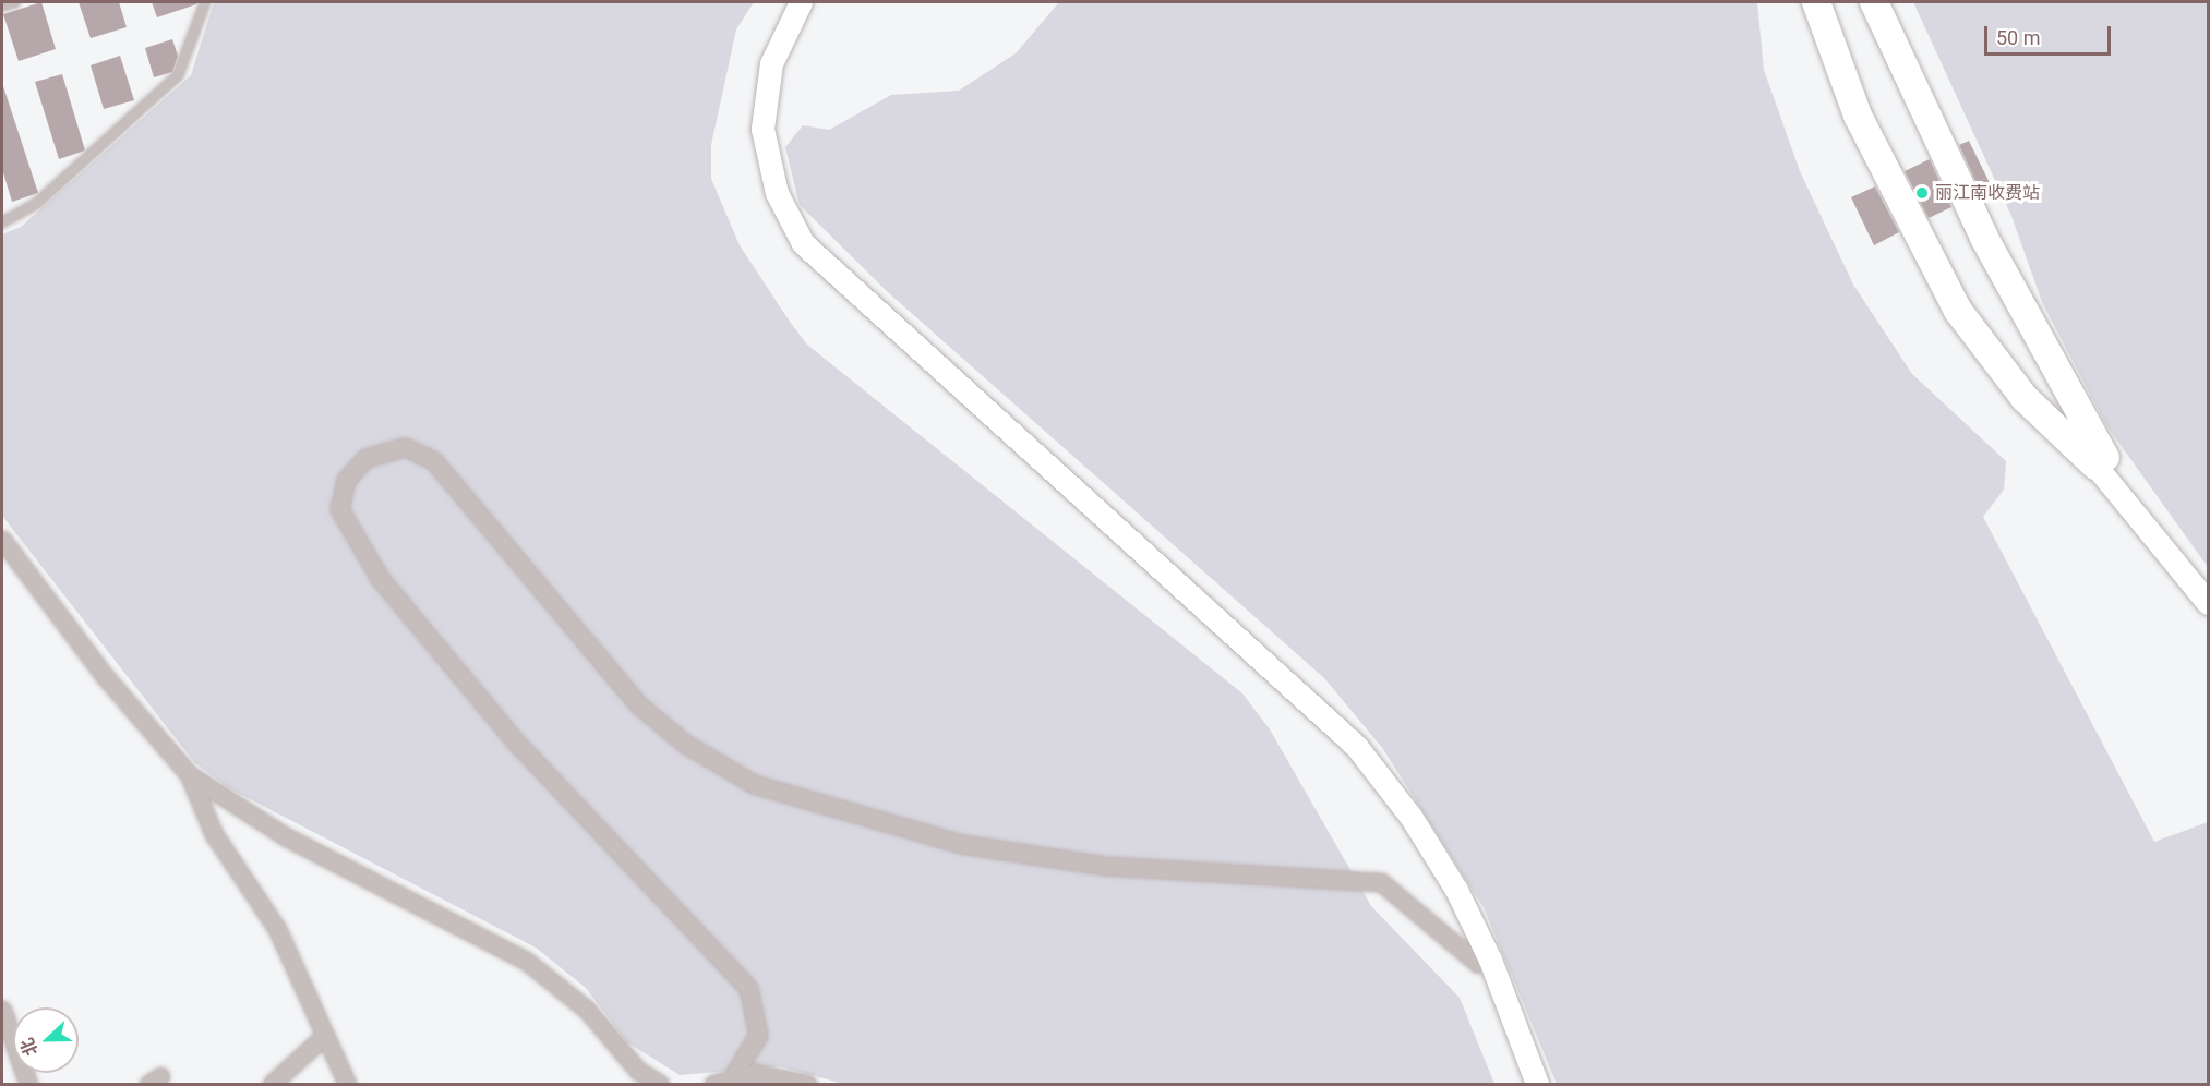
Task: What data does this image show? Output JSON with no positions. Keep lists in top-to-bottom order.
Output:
{
  "places": ["丽江南收费站"],
  "scale_bar": "50 m",
  "north": "left"
}
